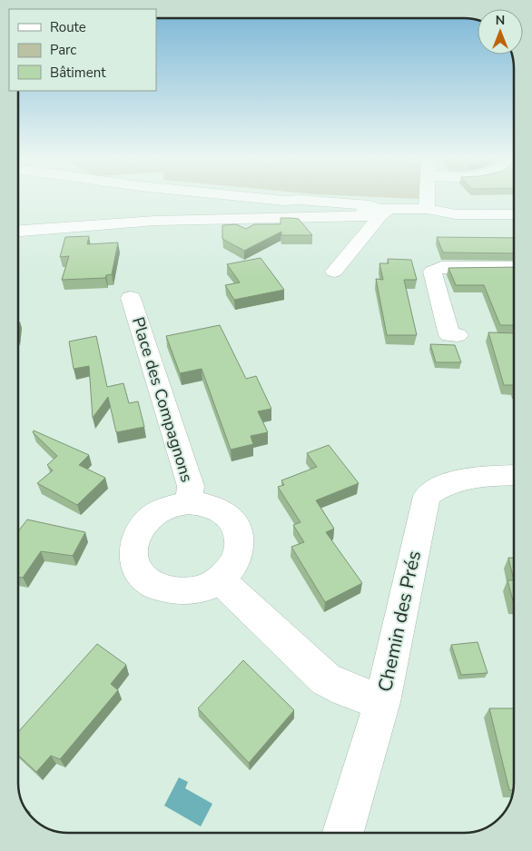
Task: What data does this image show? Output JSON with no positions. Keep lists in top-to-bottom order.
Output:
{
  "streets": {
    "street": ["Place des Compagnons", "Chemin des Prés"]
  },
  "legend": ["Route", "Parc", "Bâtiment"],
  "north": "top"
}
